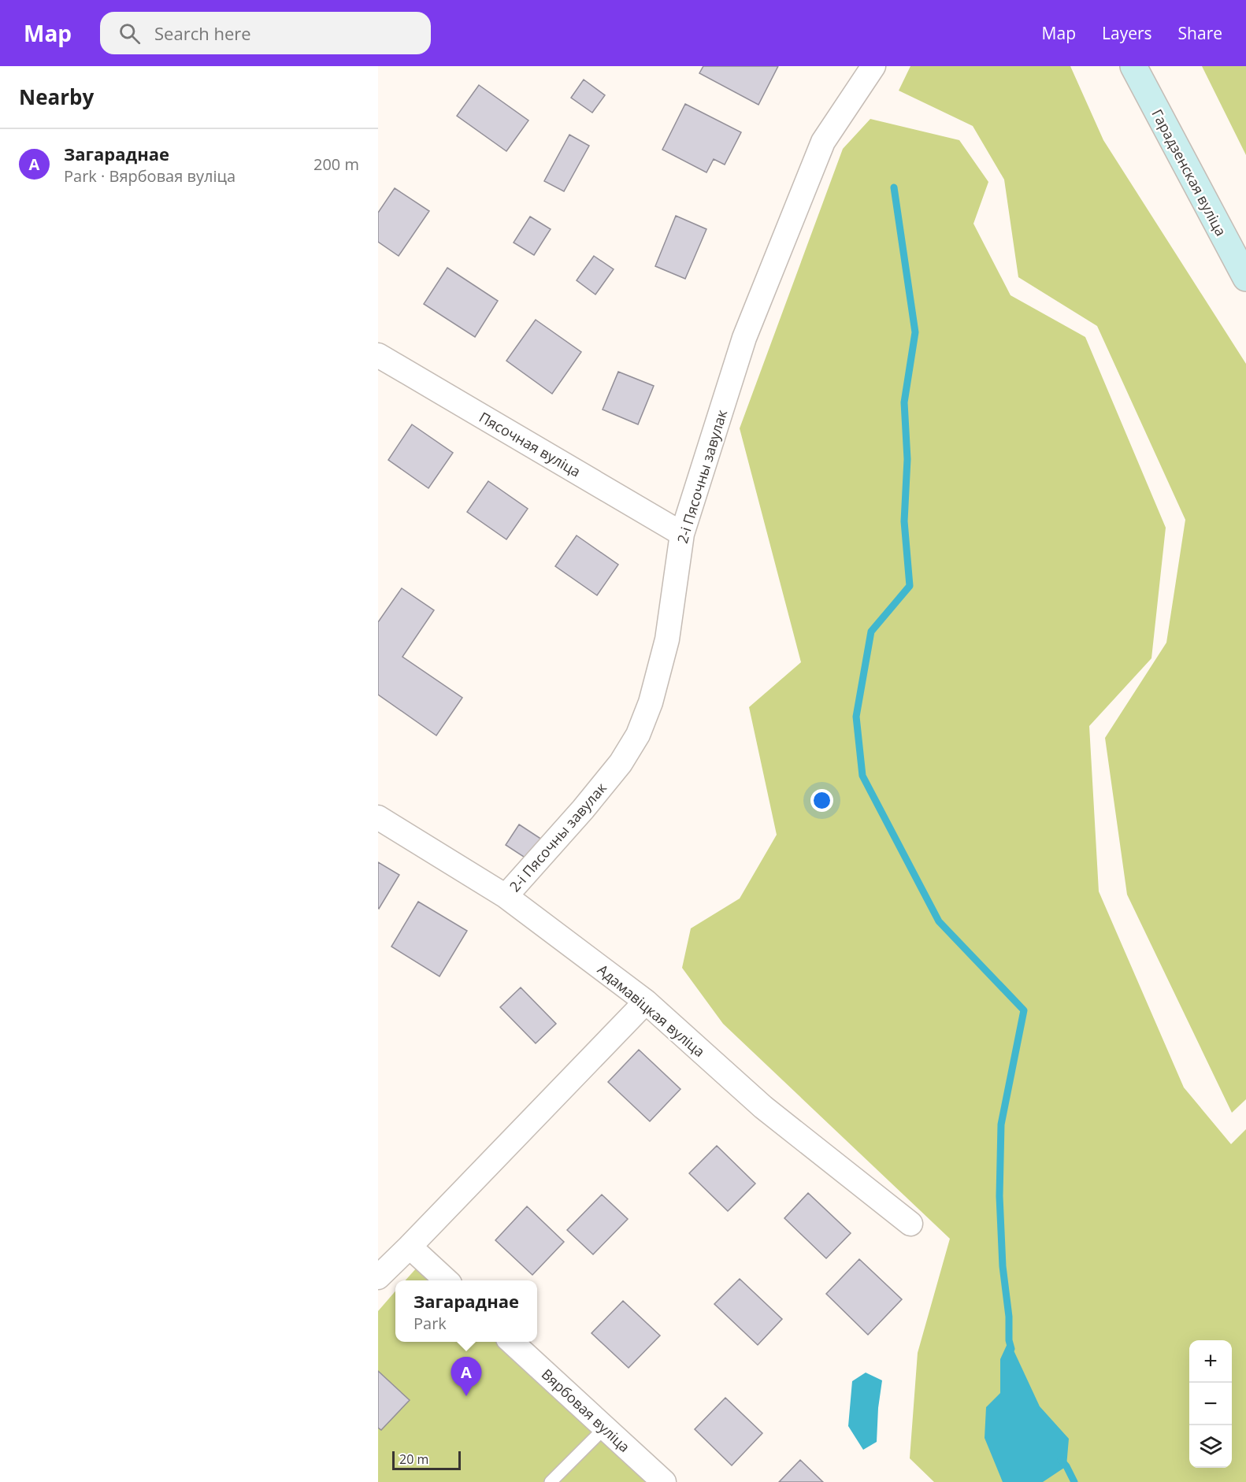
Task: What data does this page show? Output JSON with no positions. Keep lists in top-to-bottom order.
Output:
{
  "streets": {
    "main road": ["Гарадзенская вуліца"],
    "street": [
      "Пясочная вуліца",
      "2-і Пясочны завулак",
      "Адамавіцкая вуліца",
      "Вярбовая вуліца"
    ]
  },
  "crossings": [
    ["Пясочная вуліца", "2-і Пясочны завулак"],
    ["2-і Пясочны завулак", "Адамавіцкая вуліца"]
  ],
  "scale_bar": "20 m",
  "page": {
    "header": "Map",
    "search": "Search here",
    "nav": ["Map", "Layers", "Share"],
    "heading": "Nearby",
    "list": [
      {
        "mark": "A",
        "name": "Загараднае",
        "note": "Park · Вярбовая вуліца",
        "value": "200 m"
      }
    ],
    "popup": ["Загараднае", "Park"],
    "map_buttons": ["+", "−"],
    "pins": "A",
    "scale": "20 m"
  }
}
